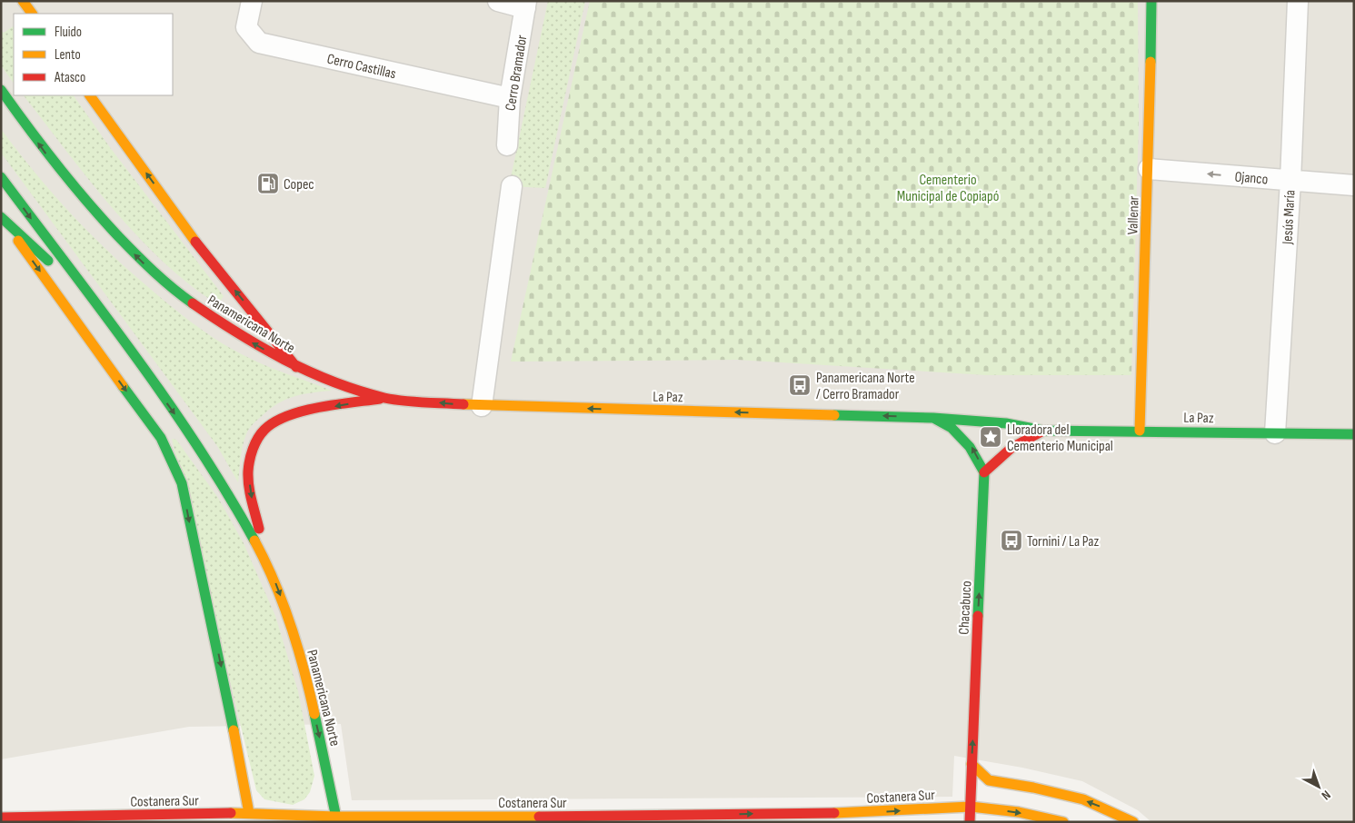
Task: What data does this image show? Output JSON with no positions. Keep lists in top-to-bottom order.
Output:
{
  "streets": {
    "main road": [
      "Vallenar",
      "Panamericana Norte",
      "La Paz",
      "Chacabuco",
      "Costanera Sur"
    ],
    "street": [
      "Cerro Castillas",
      "Cerro Bramador",
      "Ojanco",
      "Jesús María"
    ]
  },
  "crossings": [
    ["Cerro Castillas", "Cerro Bramador"],
    ["Ojanco", "Vallenar"],
    ["Ojanco", "Jesús María"],
    ["Vallenar", "La Paz"],
    ["Jesús María", "La Paz"],
    ["Panamericana Norte", "La Paz"],
    ["Panamericana Norte", "Costanera Sur"],
    ["La Paz", "Chacabuco"],
    ["Chacabuco", "Costanera Sur"]
  ],
  "one_way": [
    "Ojanco",
    "La Paz",
    "Chacabuco",
    "Costanera Sur"
  ],
  "parks": ["Cementerio Municipal de Copiapó"],
  "places": {
    "fuel station": ["Copec"],
    "bus stop": ["Panamericana Norte / Cerro Bramador", "Tornini / La Paz"],
    "place": ["Lloradora del Cementerio Municipal"]
  },
  "legend": ["Fluido", "Lento", "Atasco"],
  "north": "bottom right"
}
